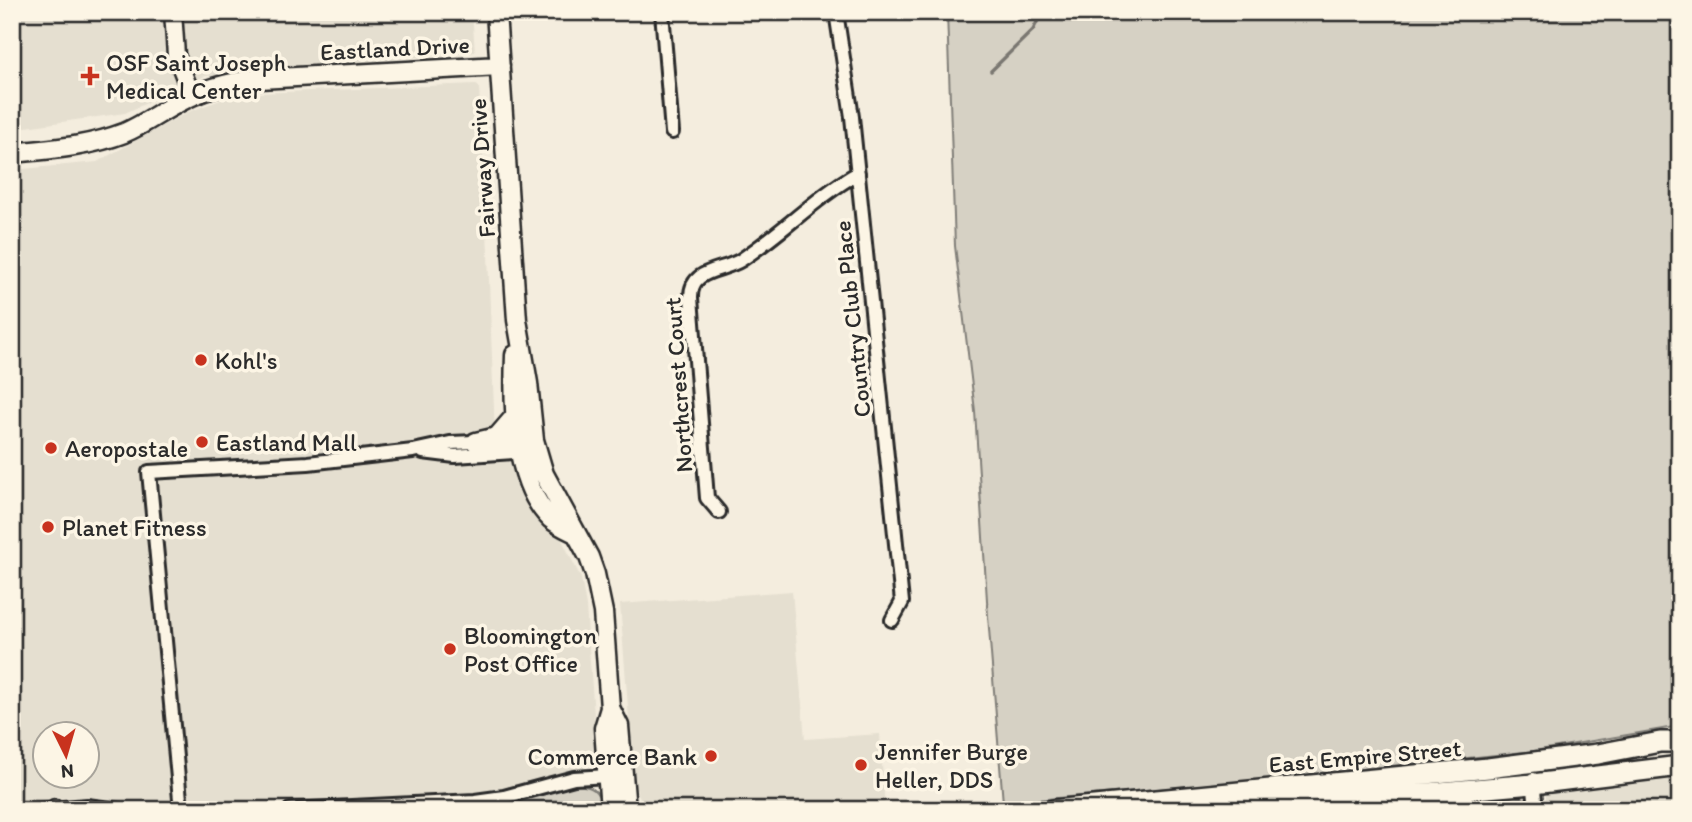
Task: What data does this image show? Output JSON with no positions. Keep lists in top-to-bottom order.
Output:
{
  "streets": {
    "main road": ["Eastland Drive", "Fairway Drive", "East Empire Street"],
    "street": ["Country Club Place", "Northcrest Court"]
  },
  "crossings": [
    ["Eastland Drive", "Fairway Drive"],
    ["Country Club Place", "Northcrest Court"]
  ],
  "places": {
    "health": ["OSF Saint Joseph Medical Center"],
    "other": [
      "Kohl's",
      "Eastland Mall",
      "Aeropostale",
      "Planet Fitness",
      "Bloomington Post Office",
      "Commerce Bank",
      "Jennifer Burge Heller, DDS"
    ]
  },
  "north": "bottom"
}
